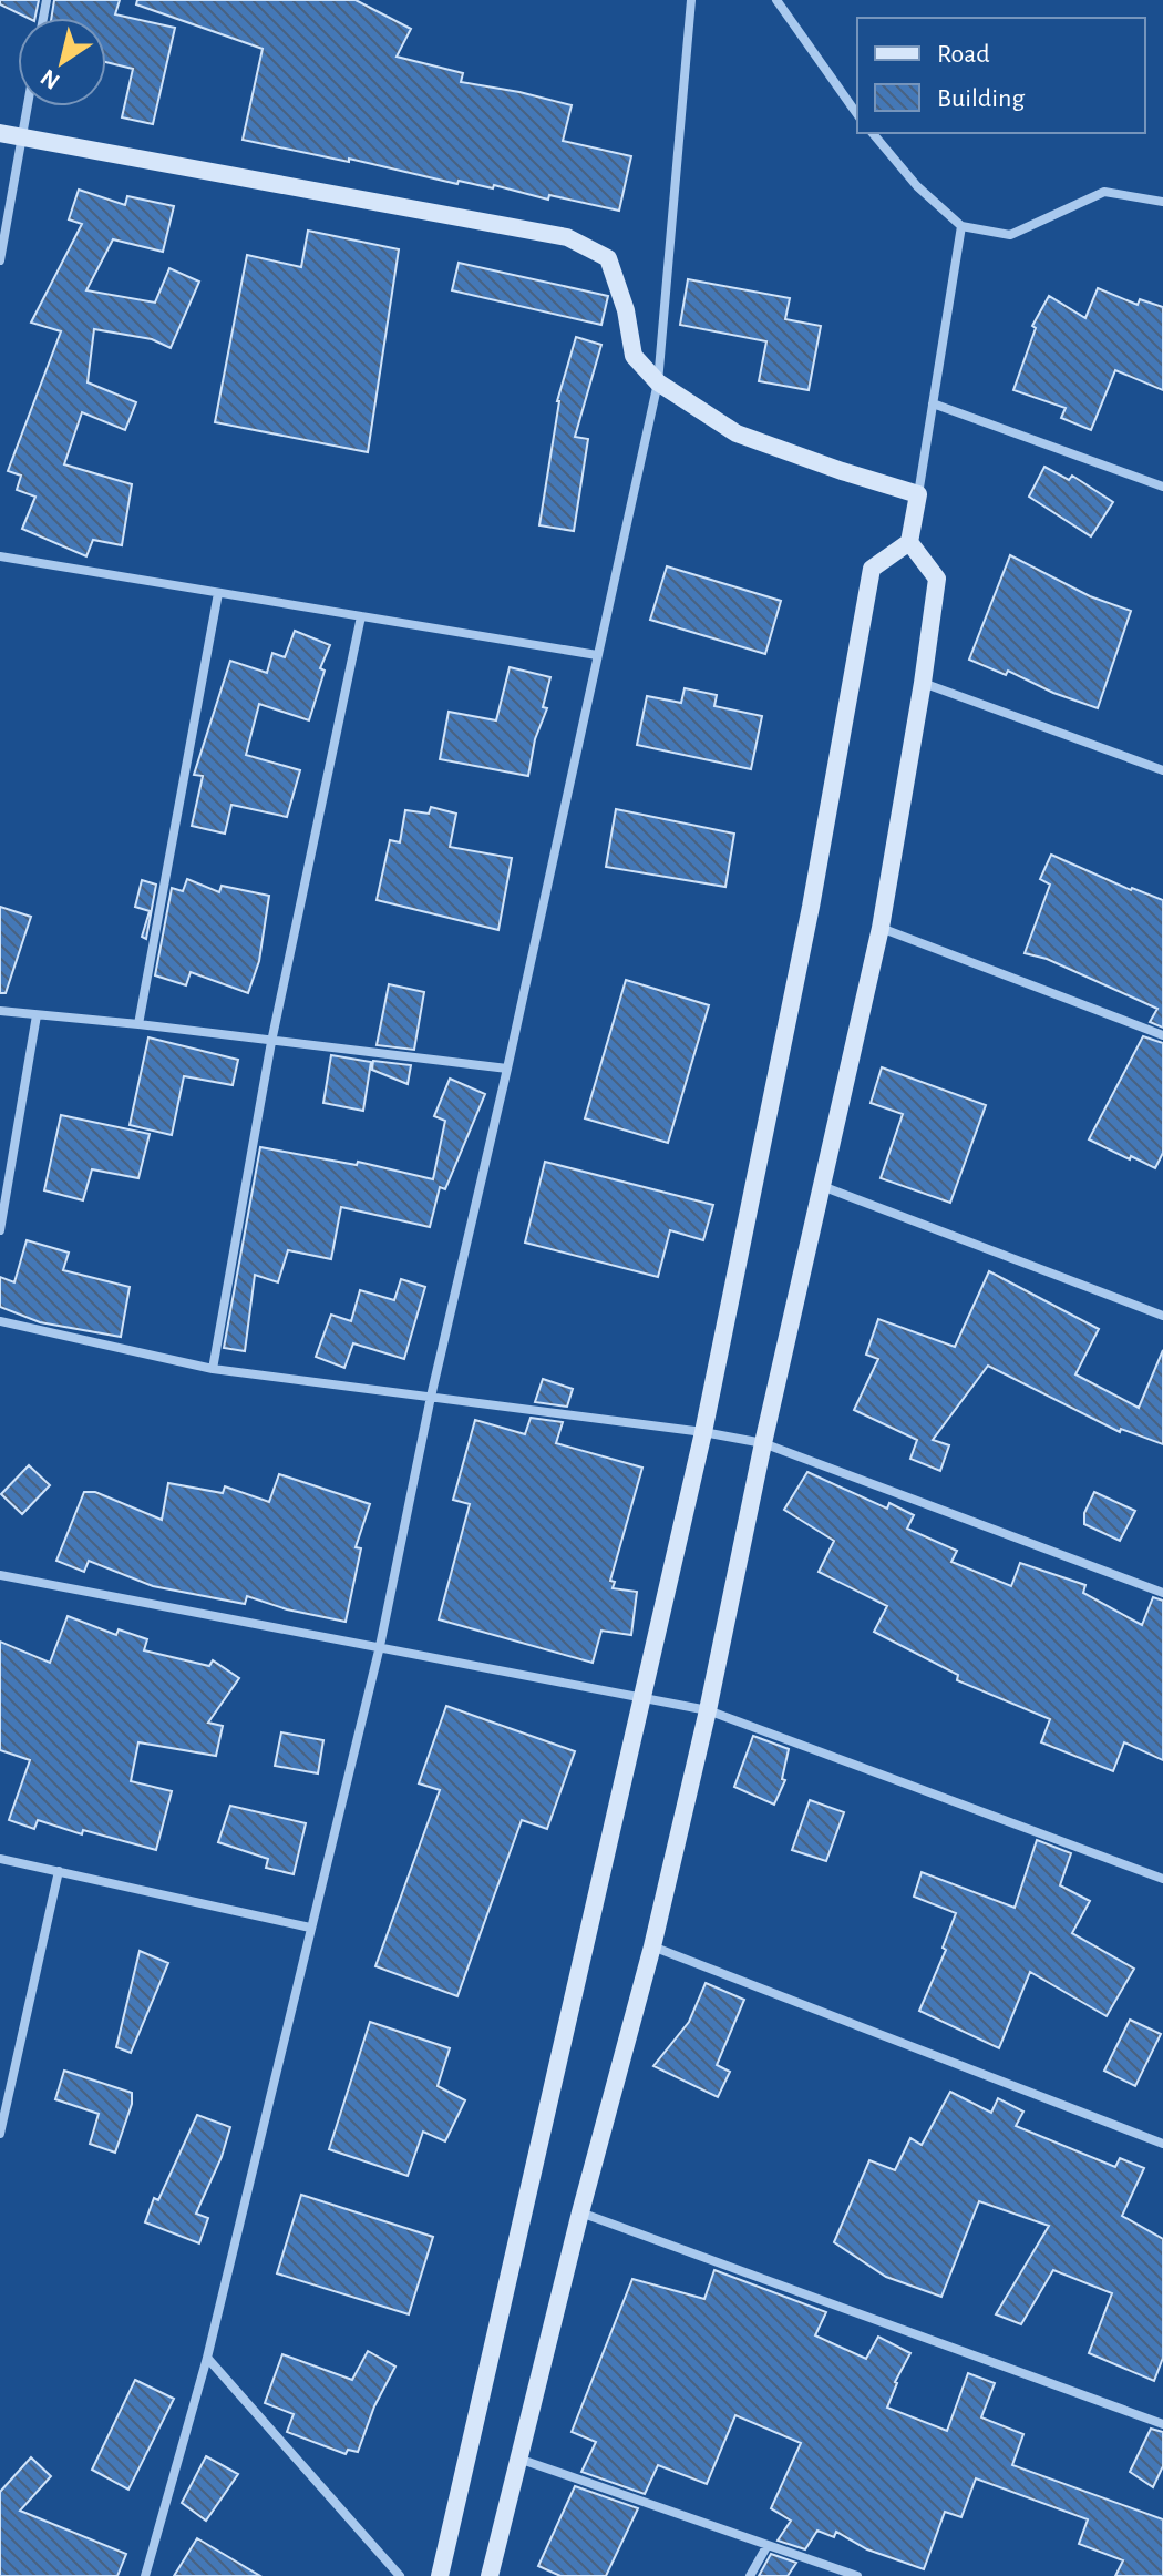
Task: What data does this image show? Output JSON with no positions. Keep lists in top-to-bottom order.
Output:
{
  "legend": ["Road", "Building"],
  "north": "bottom left"
}
